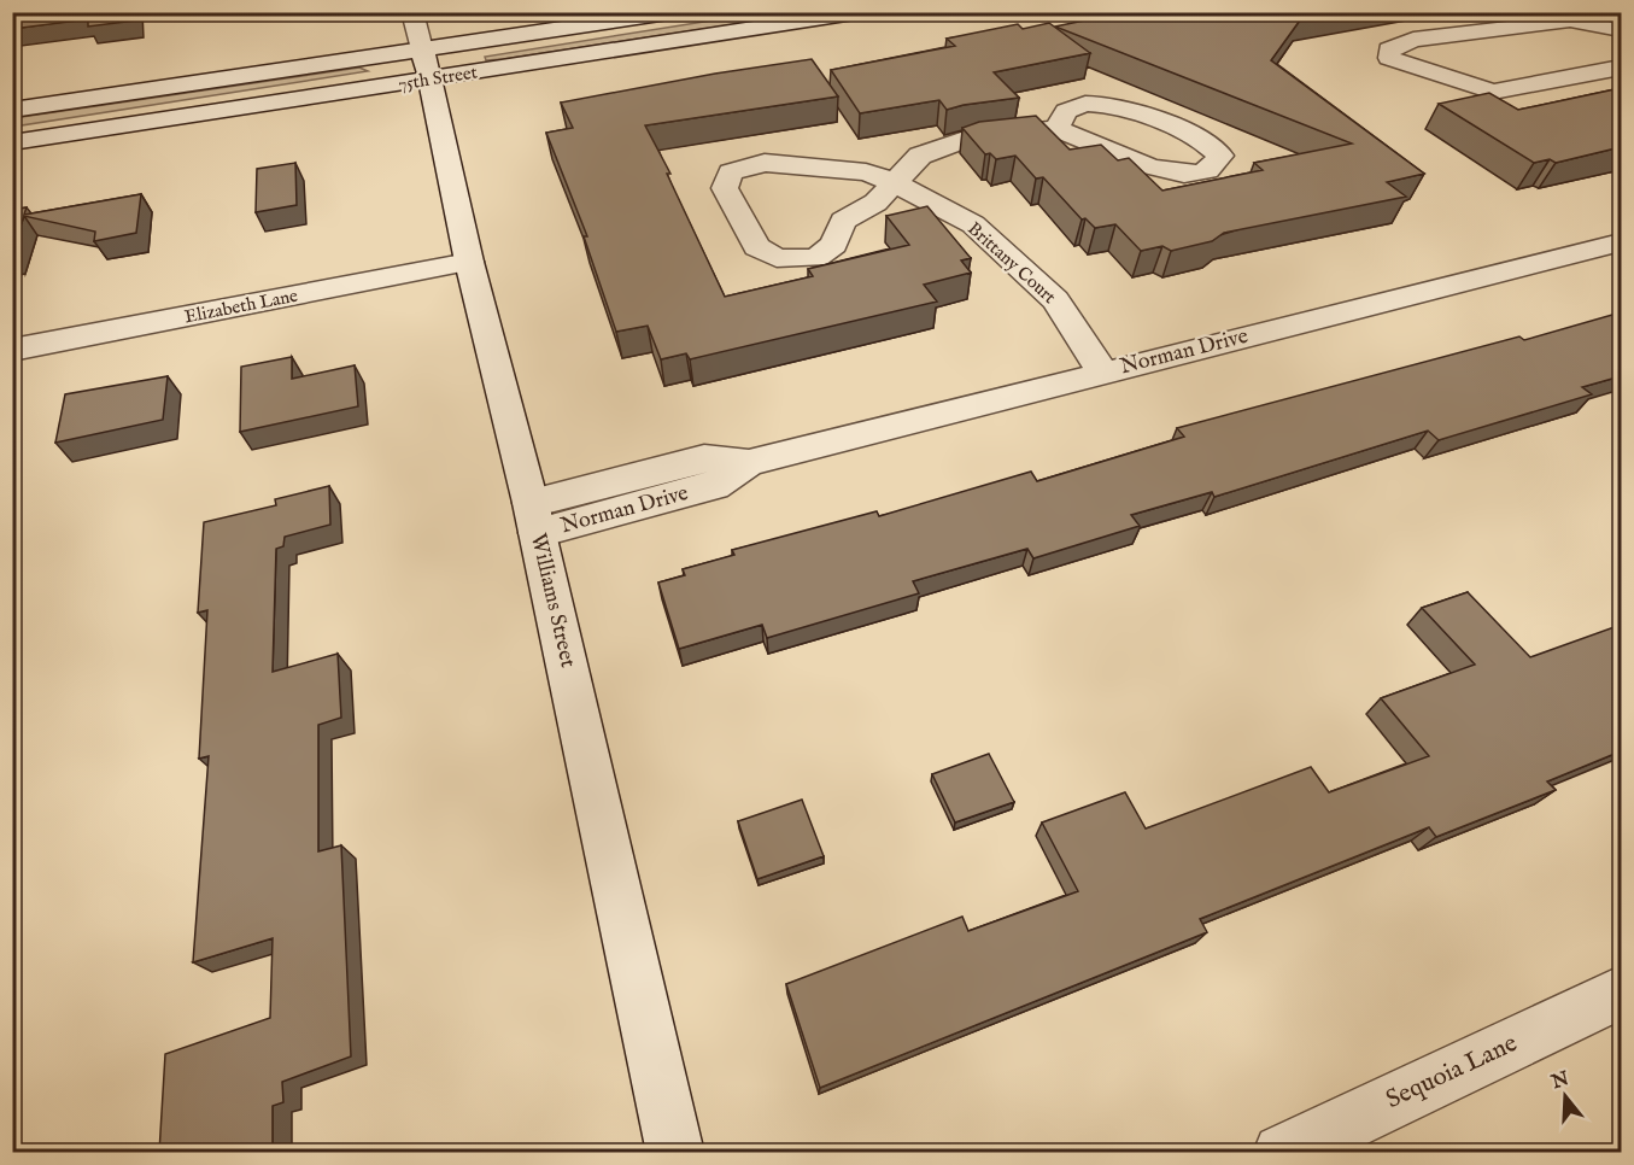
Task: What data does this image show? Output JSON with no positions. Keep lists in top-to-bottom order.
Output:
{
  "streets": {
    "street": [
      "75th Street",
      "Brittany Court",
      "Elizabeth Lane",
      "Norman Drive",
      "Williams Street",
      "Sequoia Lane"
    ]
  },
  "crossings": [
    ["75th Street", "Williams Street"],
    ["Brittany Court", "Norman Drive"],
    ["Elizabeth Lane", "Williams Street"],
    ["Norman Drive", "Williams Street"]
  ],
  "north": "top"
}
